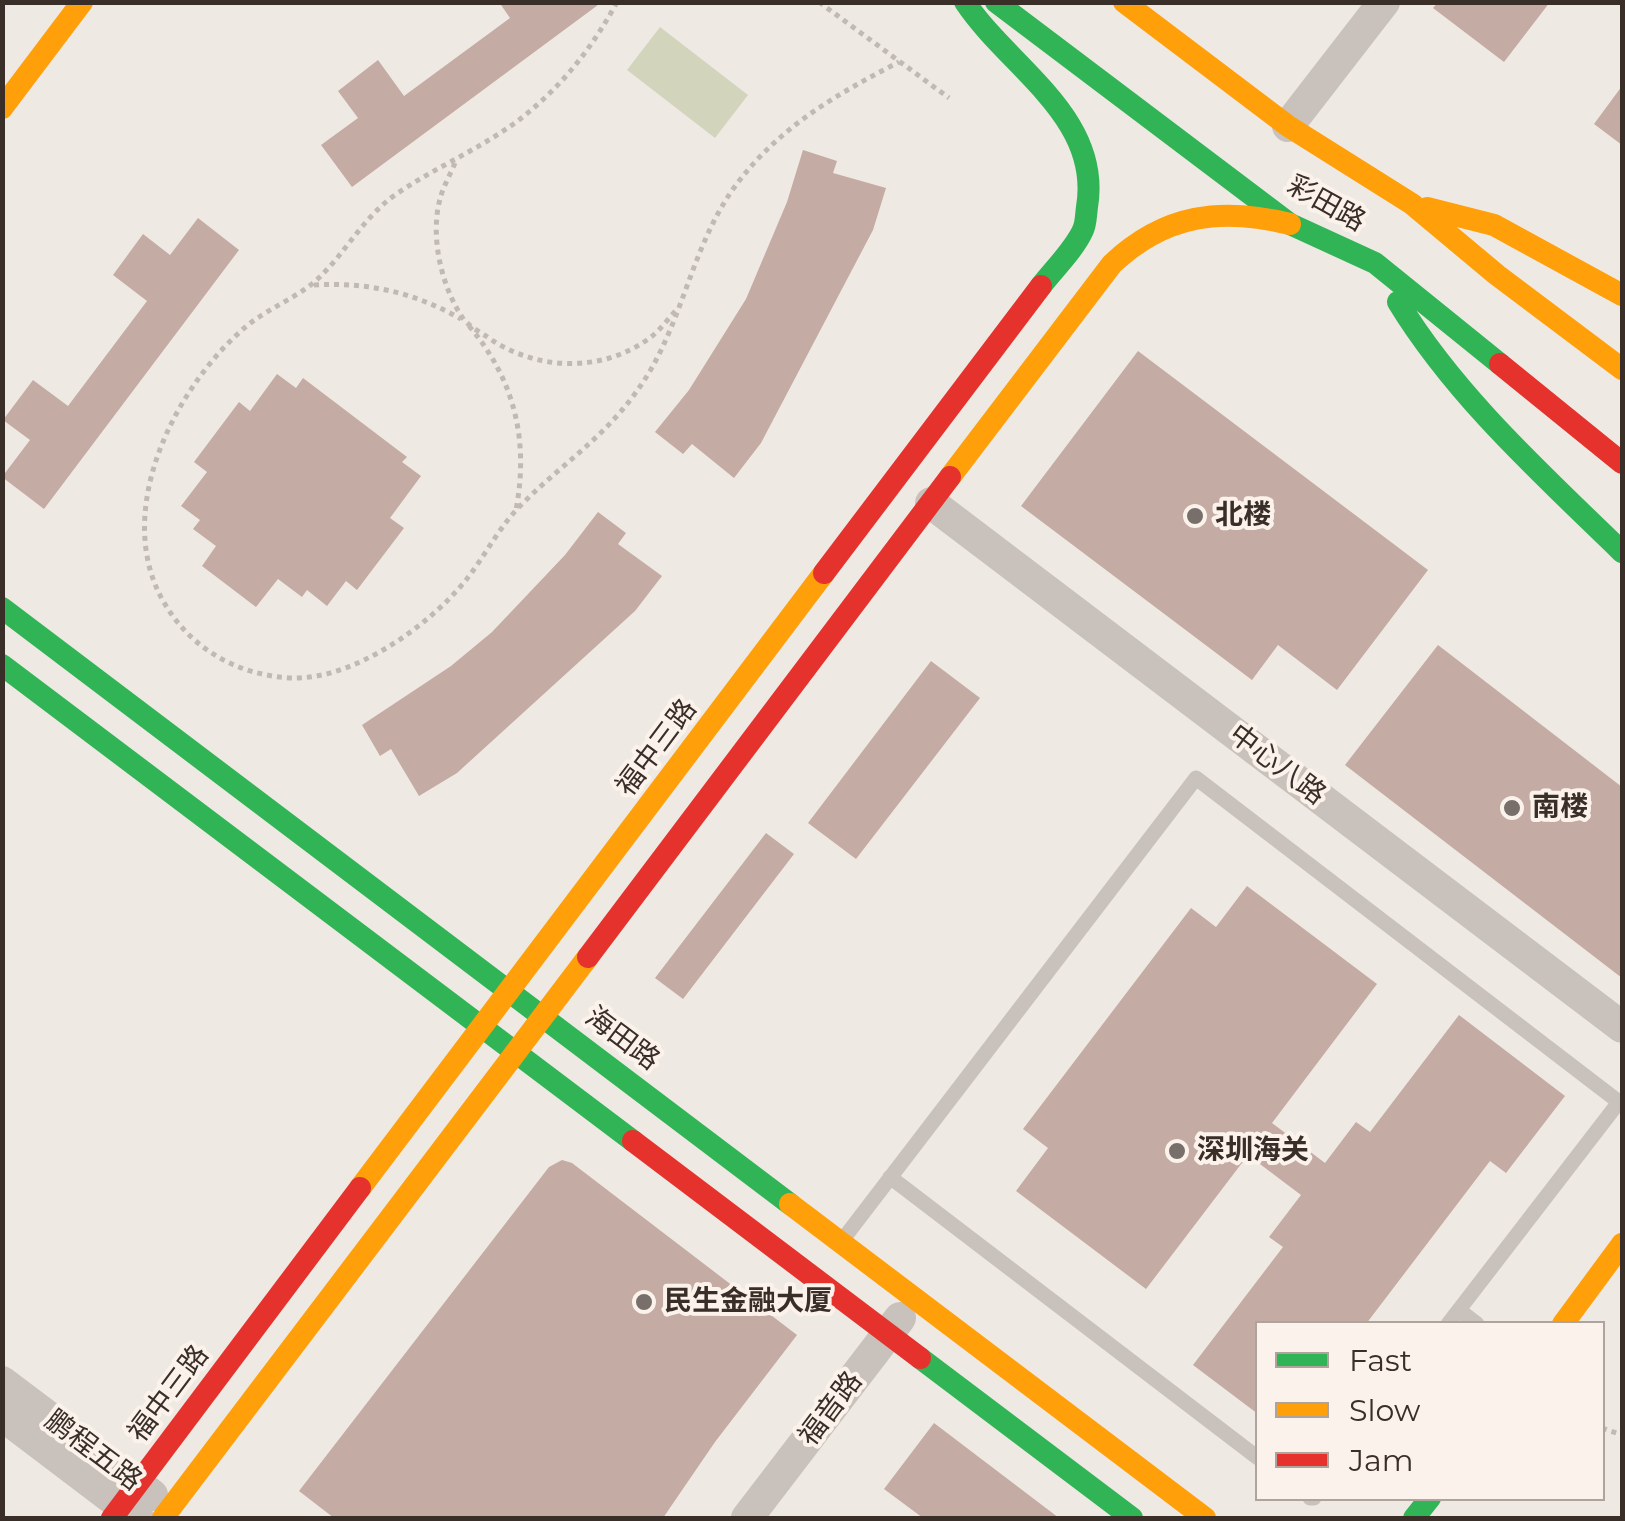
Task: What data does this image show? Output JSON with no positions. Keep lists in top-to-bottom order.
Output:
{
  "streets": {
    "street": [
      "彩田路",
      "福中三路",
      "中心八路",
      "海田路",
      "福音路",
      "鹏程五路"
    ]
  },
  "crossings": [
    ["福中三路", "海田路"],
    ["福中三路", "鹏程五路"],
    ["海田路", "福音路"]
  ],
  "places": [
    "北楼",
    "南楼",
    "深圳海关",
    "民生金融大厦"
  ],
  "legend": ["Fast", "Slow", "Jam"]
}
